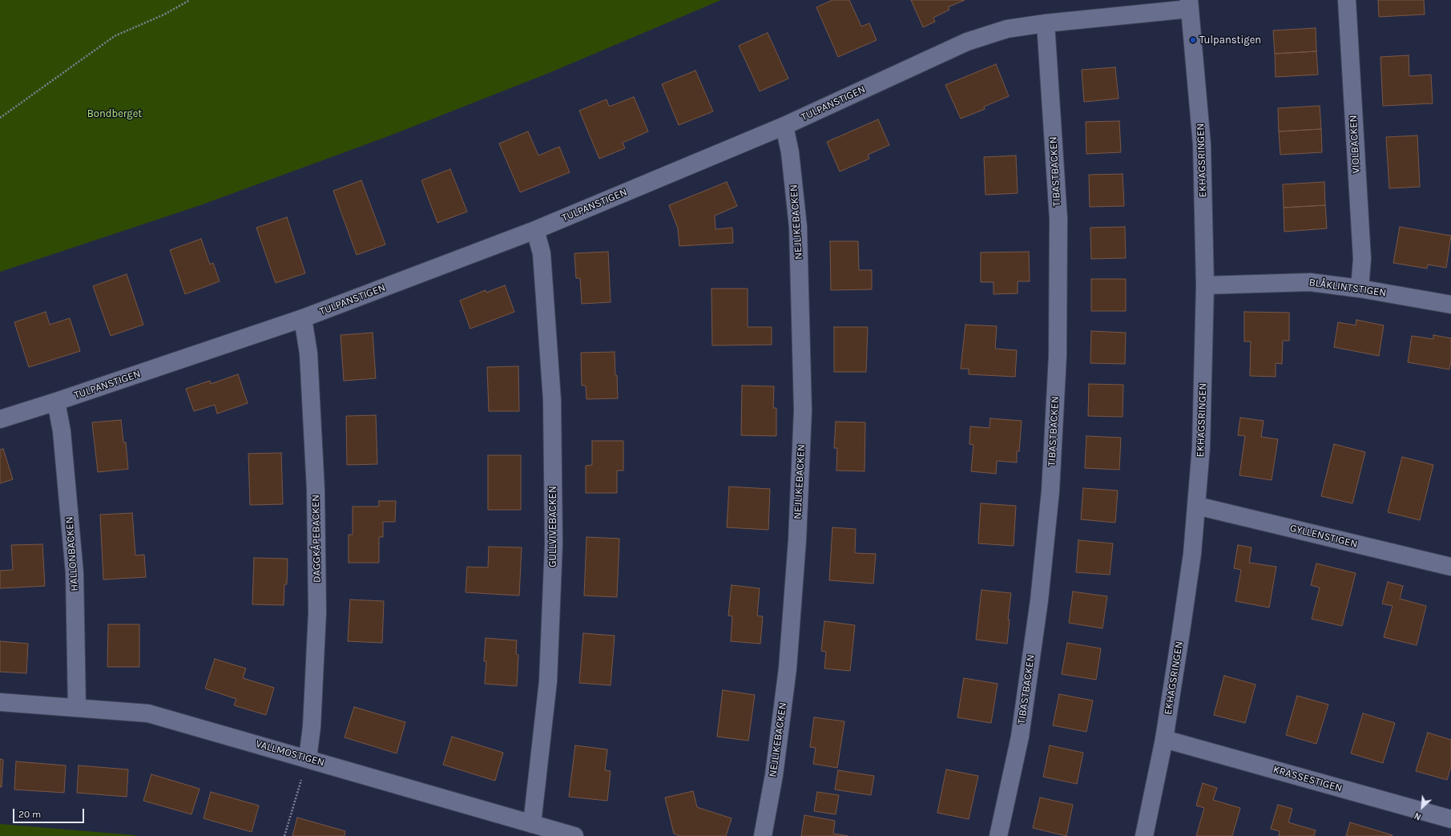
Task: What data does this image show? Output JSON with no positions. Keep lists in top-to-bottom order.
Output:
{
  "streets": {
    "street": [
      "TULPANSTIGEN",
      "VIOLBACKEN",
      "EKHAGSRINGEN",
      "TIBASTBACKEN",
      "NEJLIKEBACKEN",
      "BLÅKLINTSTIGEN",
      "GULLVIVEBACKEN",
      "GYLLENSTIGEN",
      "DAGGKÅPEBACKEN",
      "HALLONBACKEN",
      "VALLMOSTIGEN",
      "KRASSESTIGEN"
    ]
  },
  "crossings": [
    ["TULPANSTIGEN", "EKHAGSRINGEN"],
    ["TULPANSTIGEN", "TIBASTBACKEN"],
    ["TULPANSTIGEN", "NEJLIKEBACKEN"],
    ["TULPANSTIGEN", "GULLVIVEBACKEN"],
    ["TULPANSTIGEN", "DAGGKÅPEBACKEN"],
    ["TULPANSTIGEN", "HALLONBACKEN"],
    ["VIOLBACKEN", "BLÅKLINTSTIGEN"],
    ["EKHAGSRINGEN", "BLÅKLINTSTIGEN"],
    ["EKHAGSRINGEN", "GYLLENSTIGEN"],
    ["EKHAGSRINGEN", "KRASSESTIGEN"],
    ["GULLVIVEBACKEN", "VALLMOSTIGEN"],
    ["DAGGKÅPEBACKEN", "VALLMOSTIGEN"],
    ["HALLONBACKEN", "VALLMOSTIGEN"]
  ],
  "parks": ["Bondberget"],
  "places": ["Tulpanstigen"],
  "scale_bar": "20 m",
  "north": "bottom left"
}
